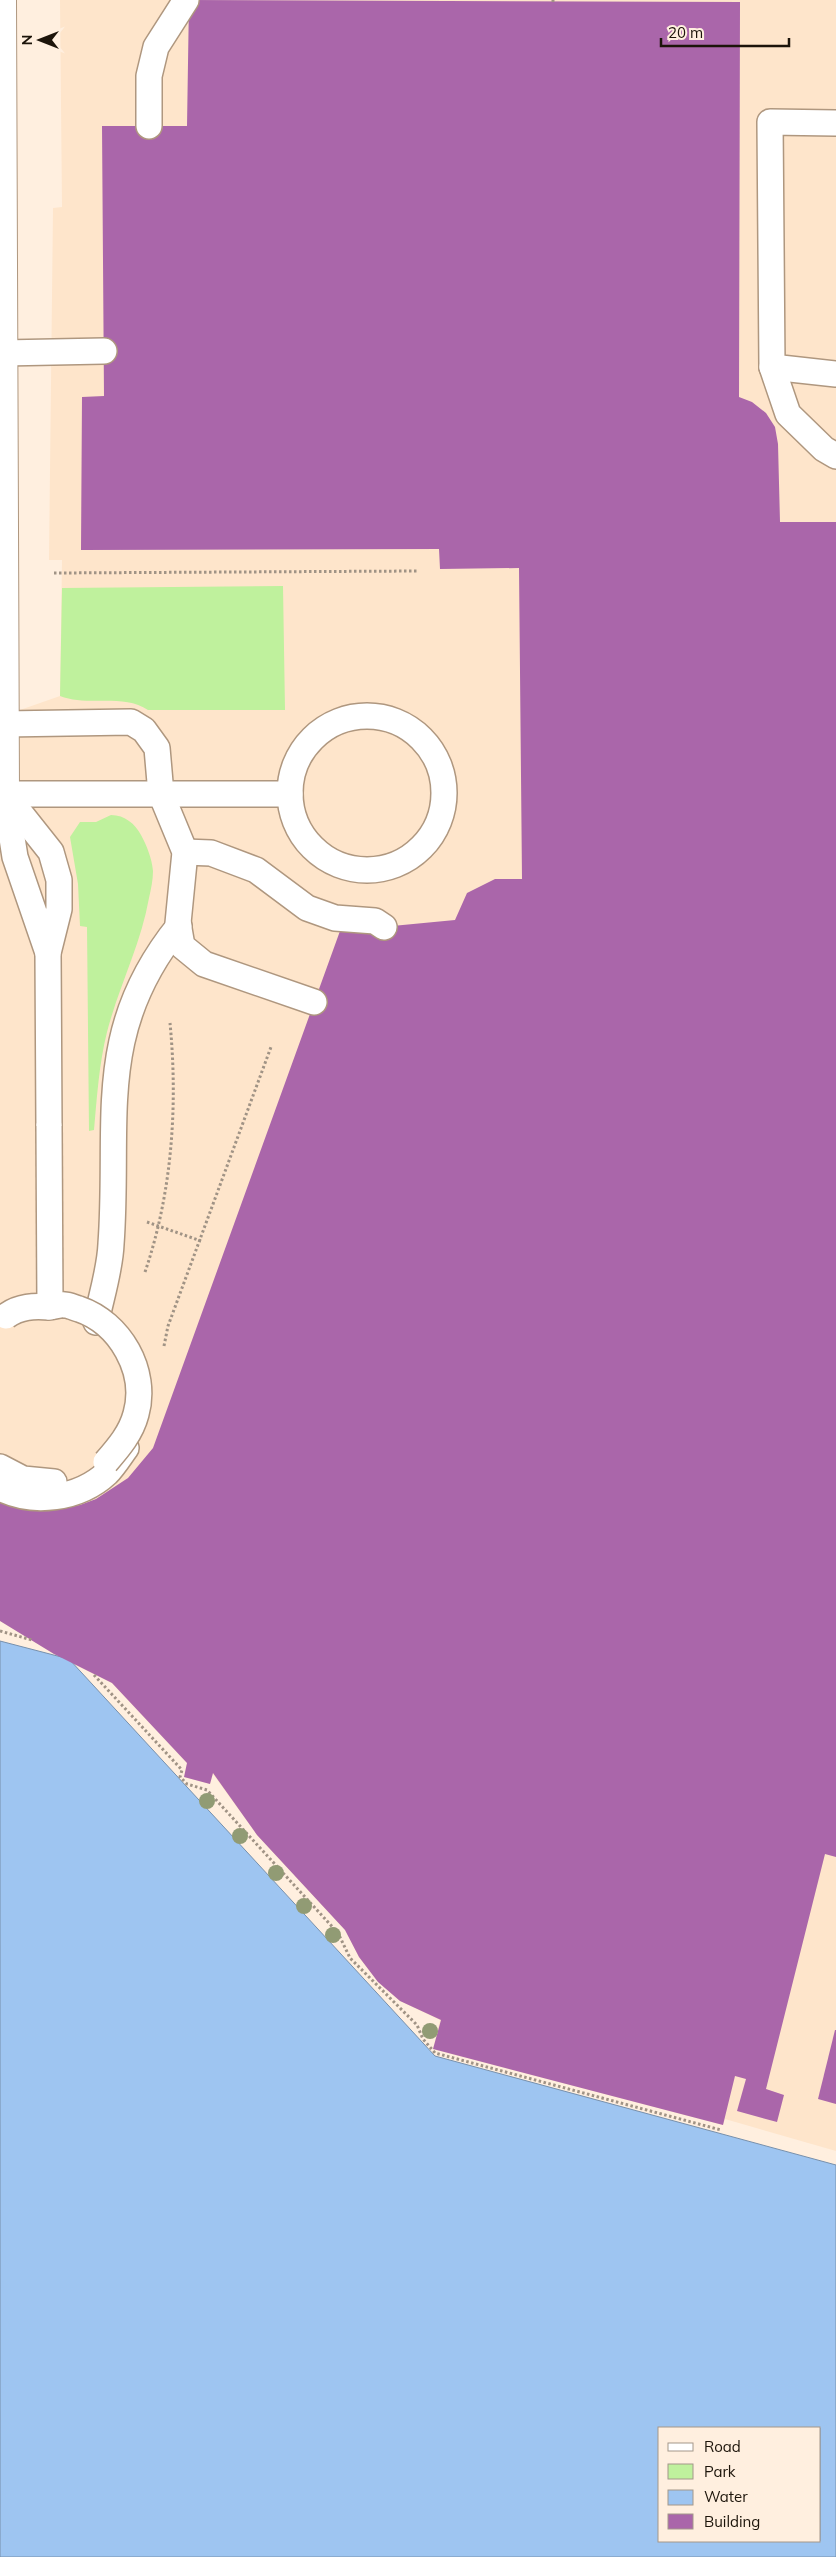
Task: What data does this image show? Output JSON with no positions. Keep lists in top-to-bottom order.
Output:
{
  "legend": [
    "Road",
    "Park",
    "Water",
    "Building"
  ],
  "scale_bar": "20 m",
  "north": "left"
}
